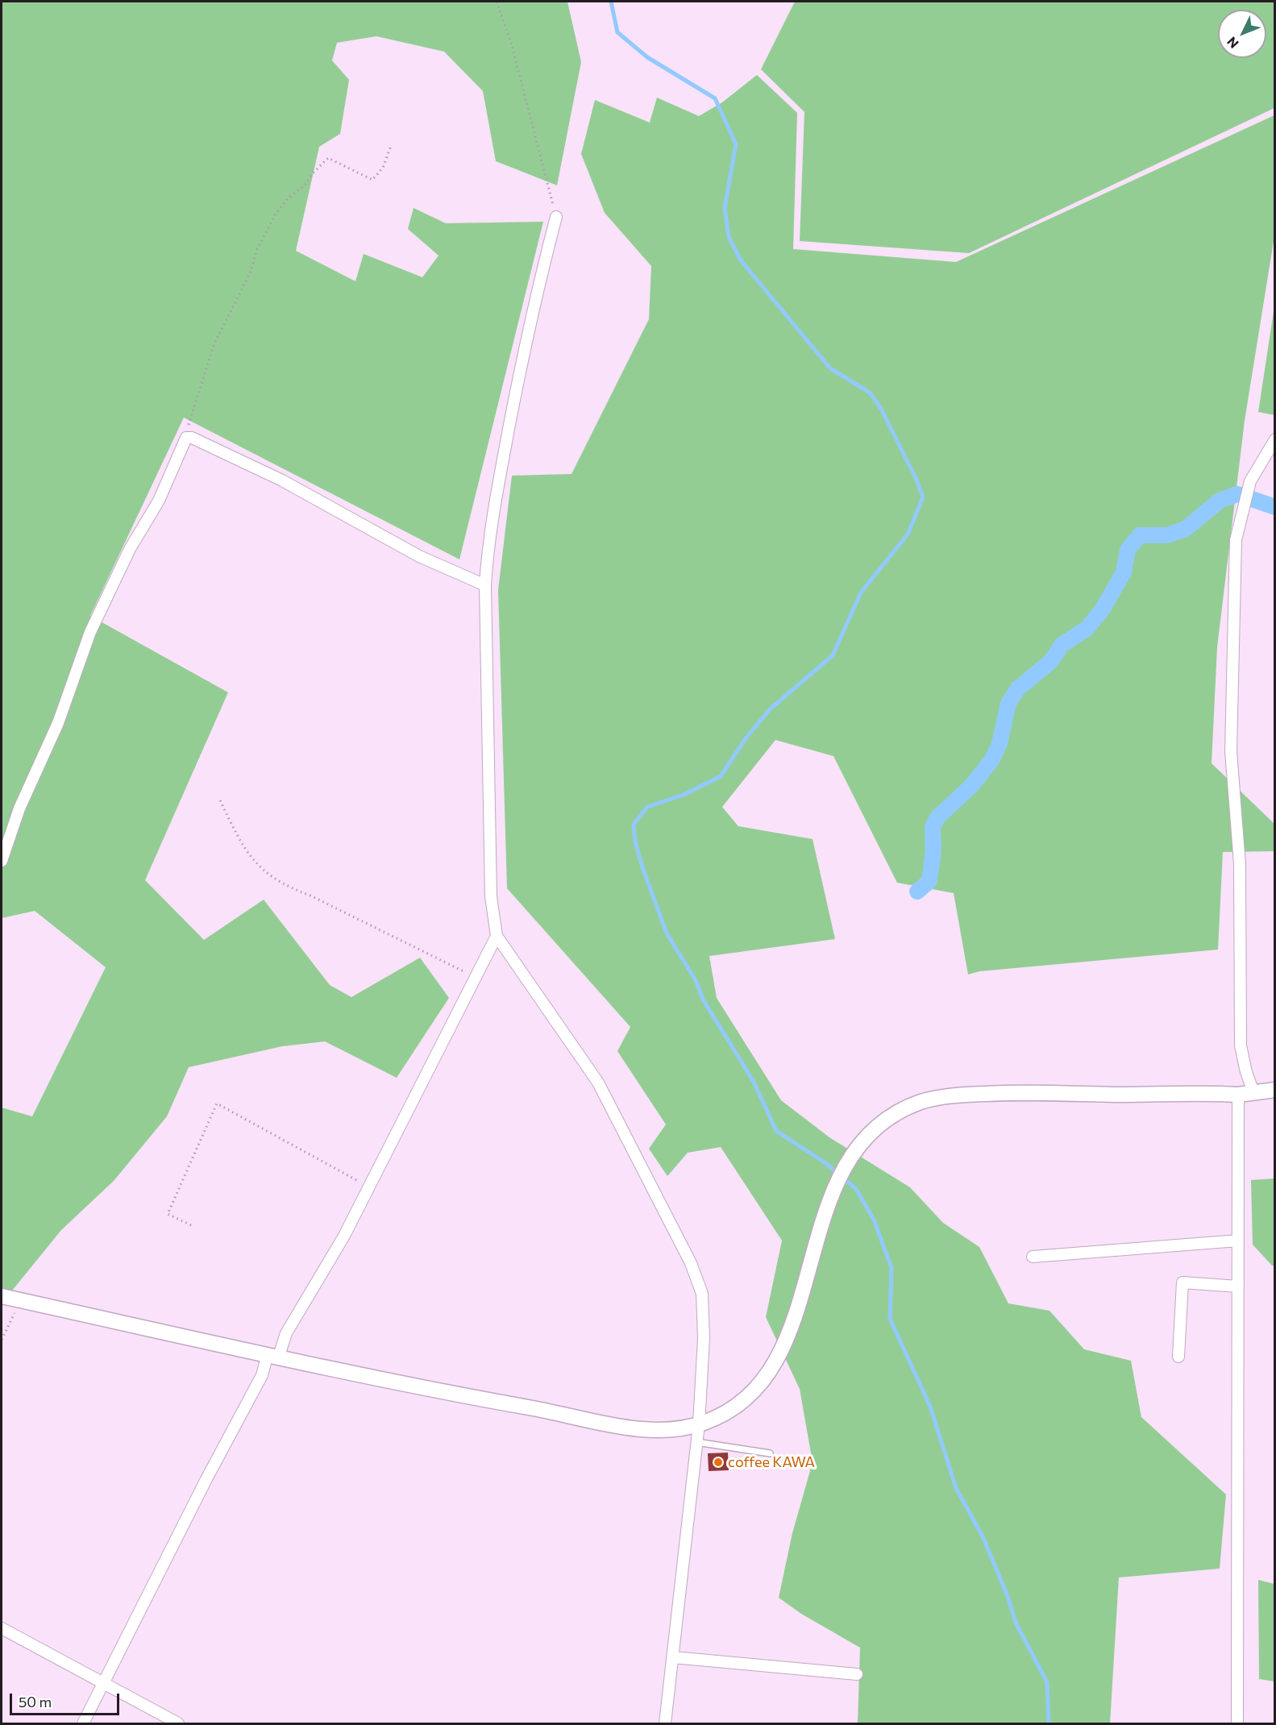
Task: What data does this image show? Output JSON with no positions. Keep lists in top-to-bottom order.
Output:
{
  "places": ["coffee KAWA"],
  "scale_bar": "50 m",
  "north": "bottom left"
}
